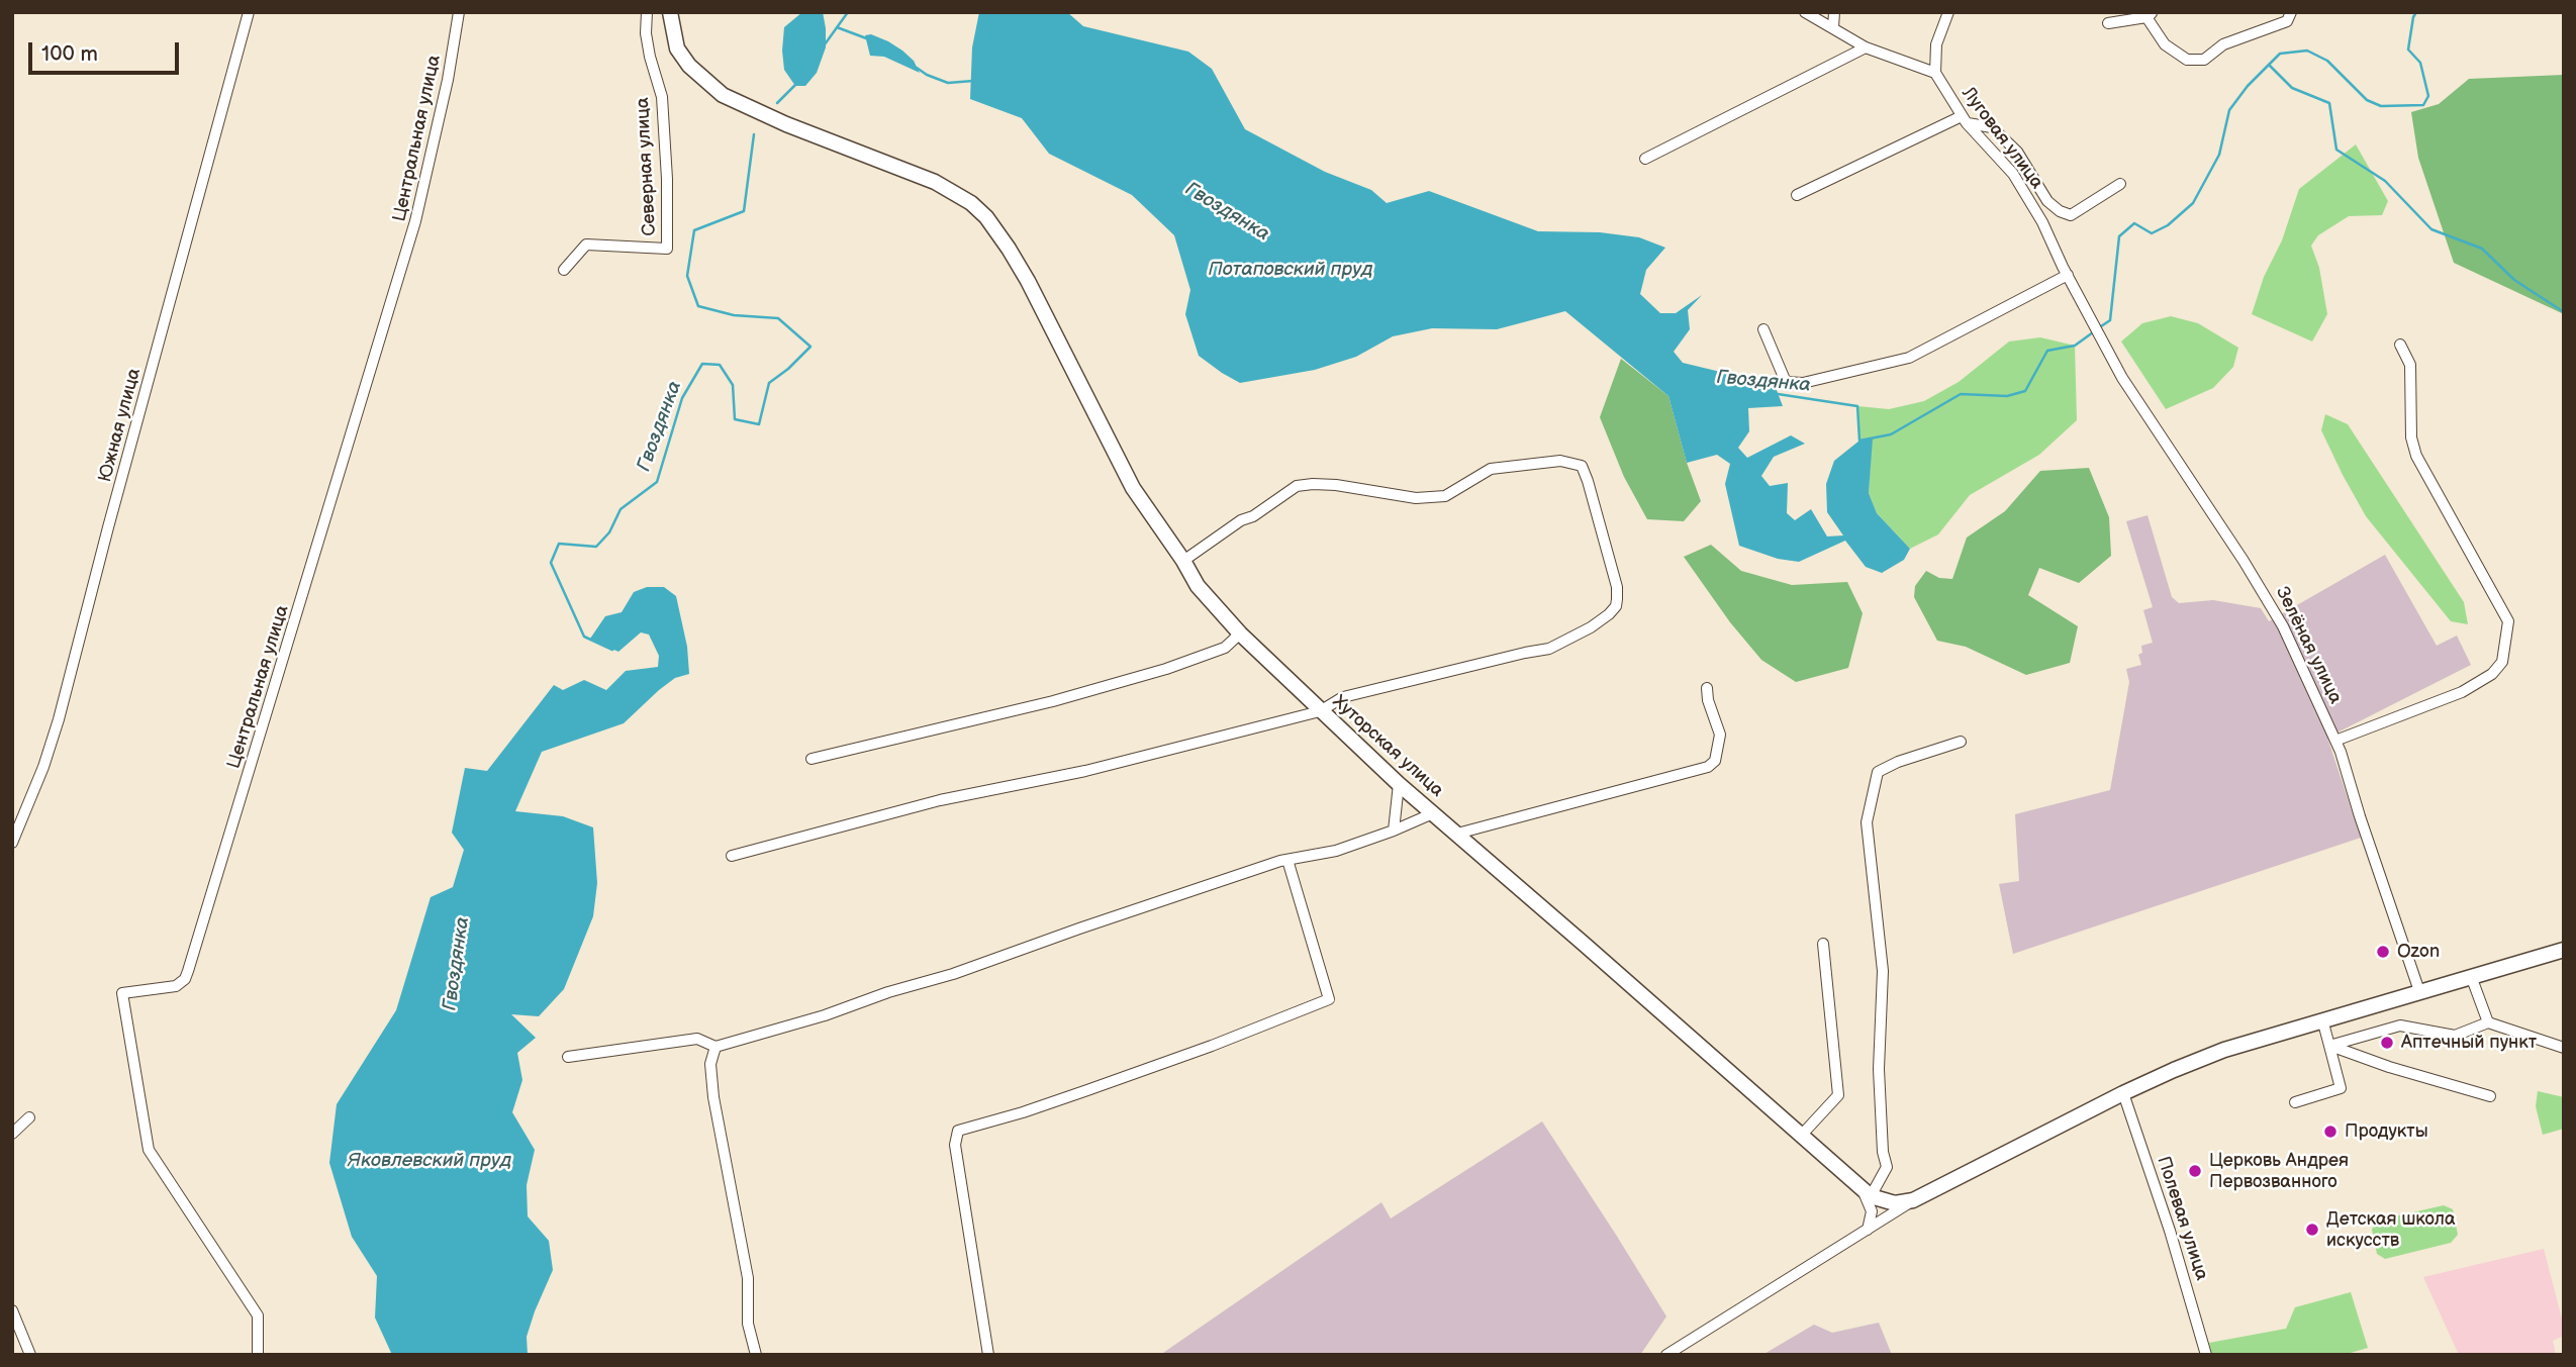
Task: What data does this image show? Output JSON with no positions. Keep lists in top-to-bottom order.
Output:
{
  "streets": {
    "main road": ["Хуторская улица"],
    "street": [
      "Центральная улица",
      "Луговая улица",
      "Северная улица",
      "Южная улица",
      "Зелёная улица",
      "Полевая улица"
    ]
  },
  "crossings": [
    ["Луговая улица", "Зелёная улица"]
  ],
  "water": ["Гвоздянка", "Потаповский пруд", "Яковлевский пруд"],
  "places": [
    "Ozon",
    "Аптечный пункт",
    "Продукты",
    "Церковь Андрея Первозванного",
    "Детская школа искусств"
  ],
  "scale_bar": "100 m"
}
